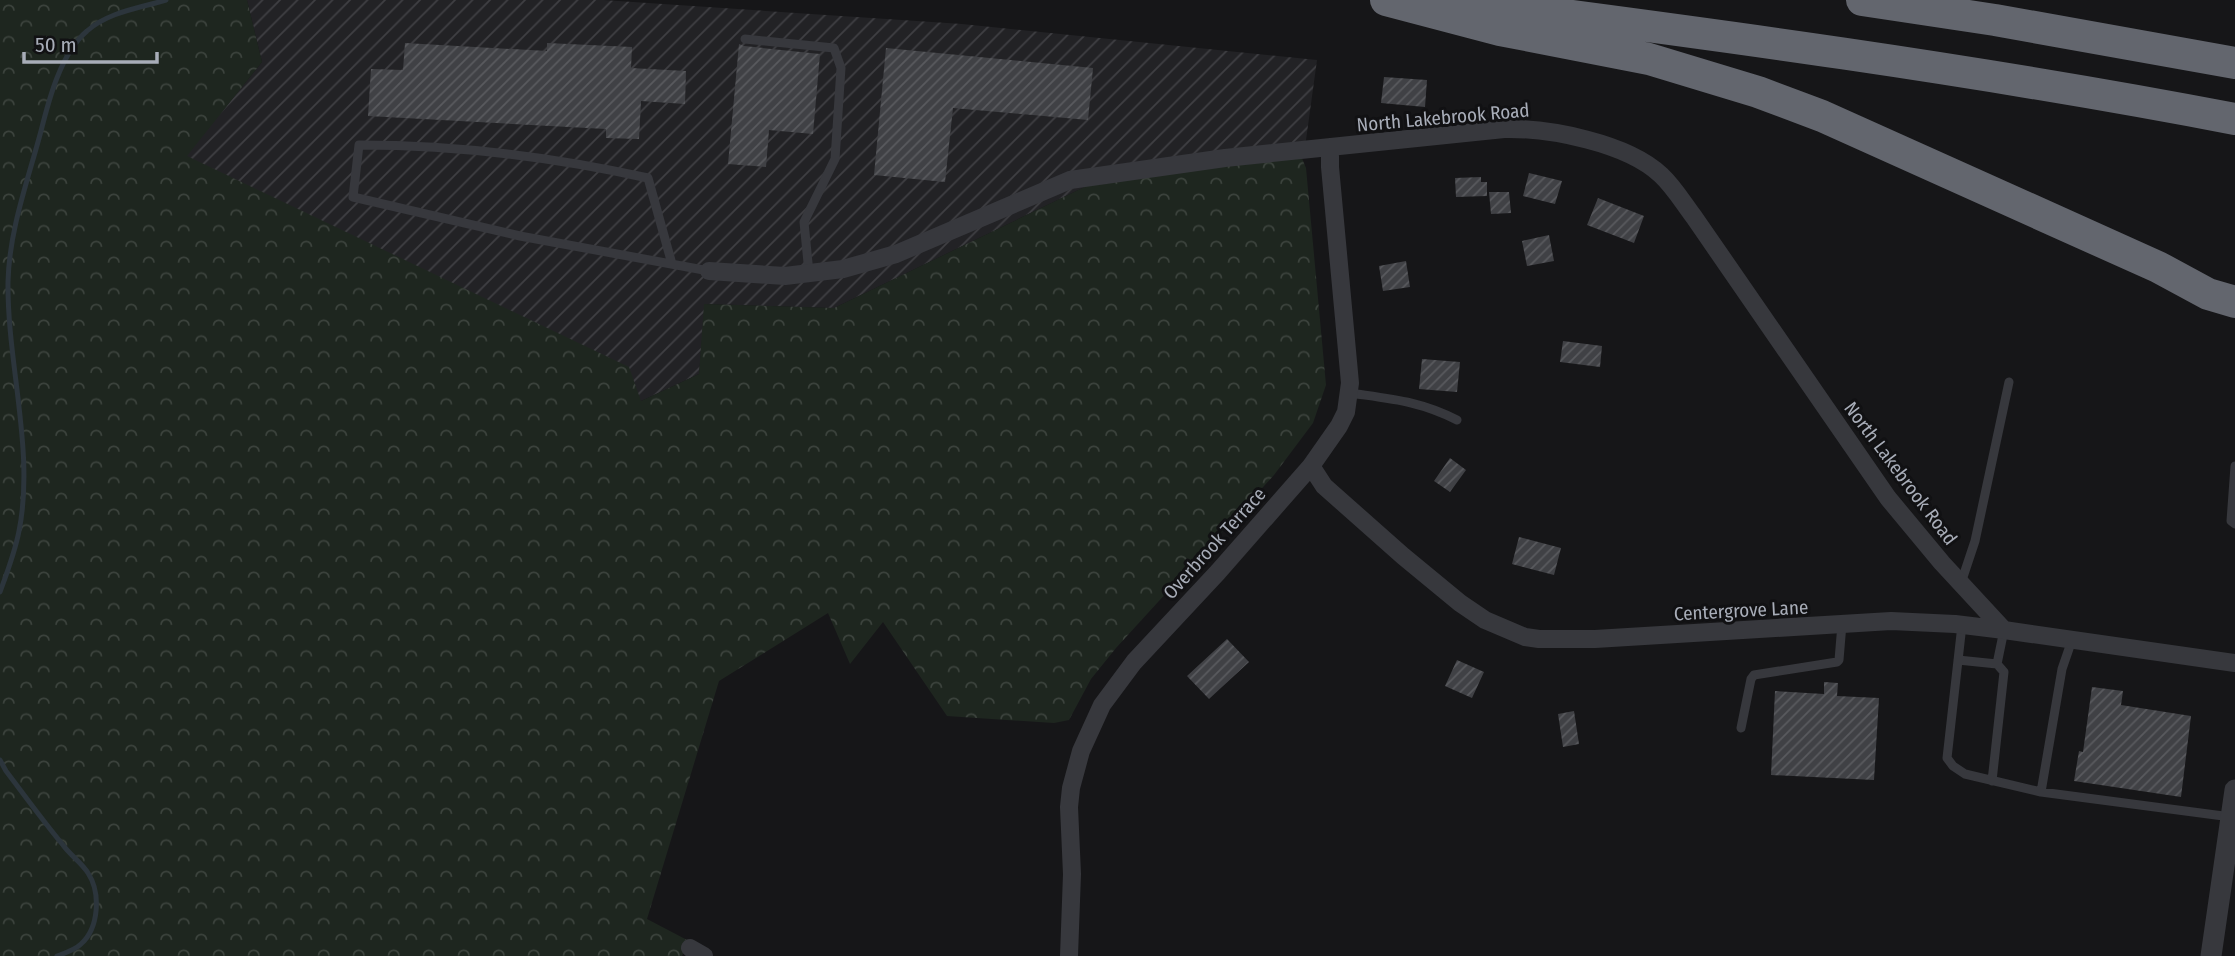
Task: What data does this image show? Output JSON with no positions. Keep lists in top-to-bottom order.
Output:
{
  "streets": {
    "street": ["North Lakebrook Road", "Overbrook Terrace", "Centergrove Lane"]
  },
  "crossings": [
    ["North Lakebrook Road", "Overbrook Terrace"],
    ["North Lakebrook Road", "Centergrove Lane"],
    ["Overbrook Terrace", "Centergrove Lane"]
  ],
  "scale_bar": "50 m"
}
